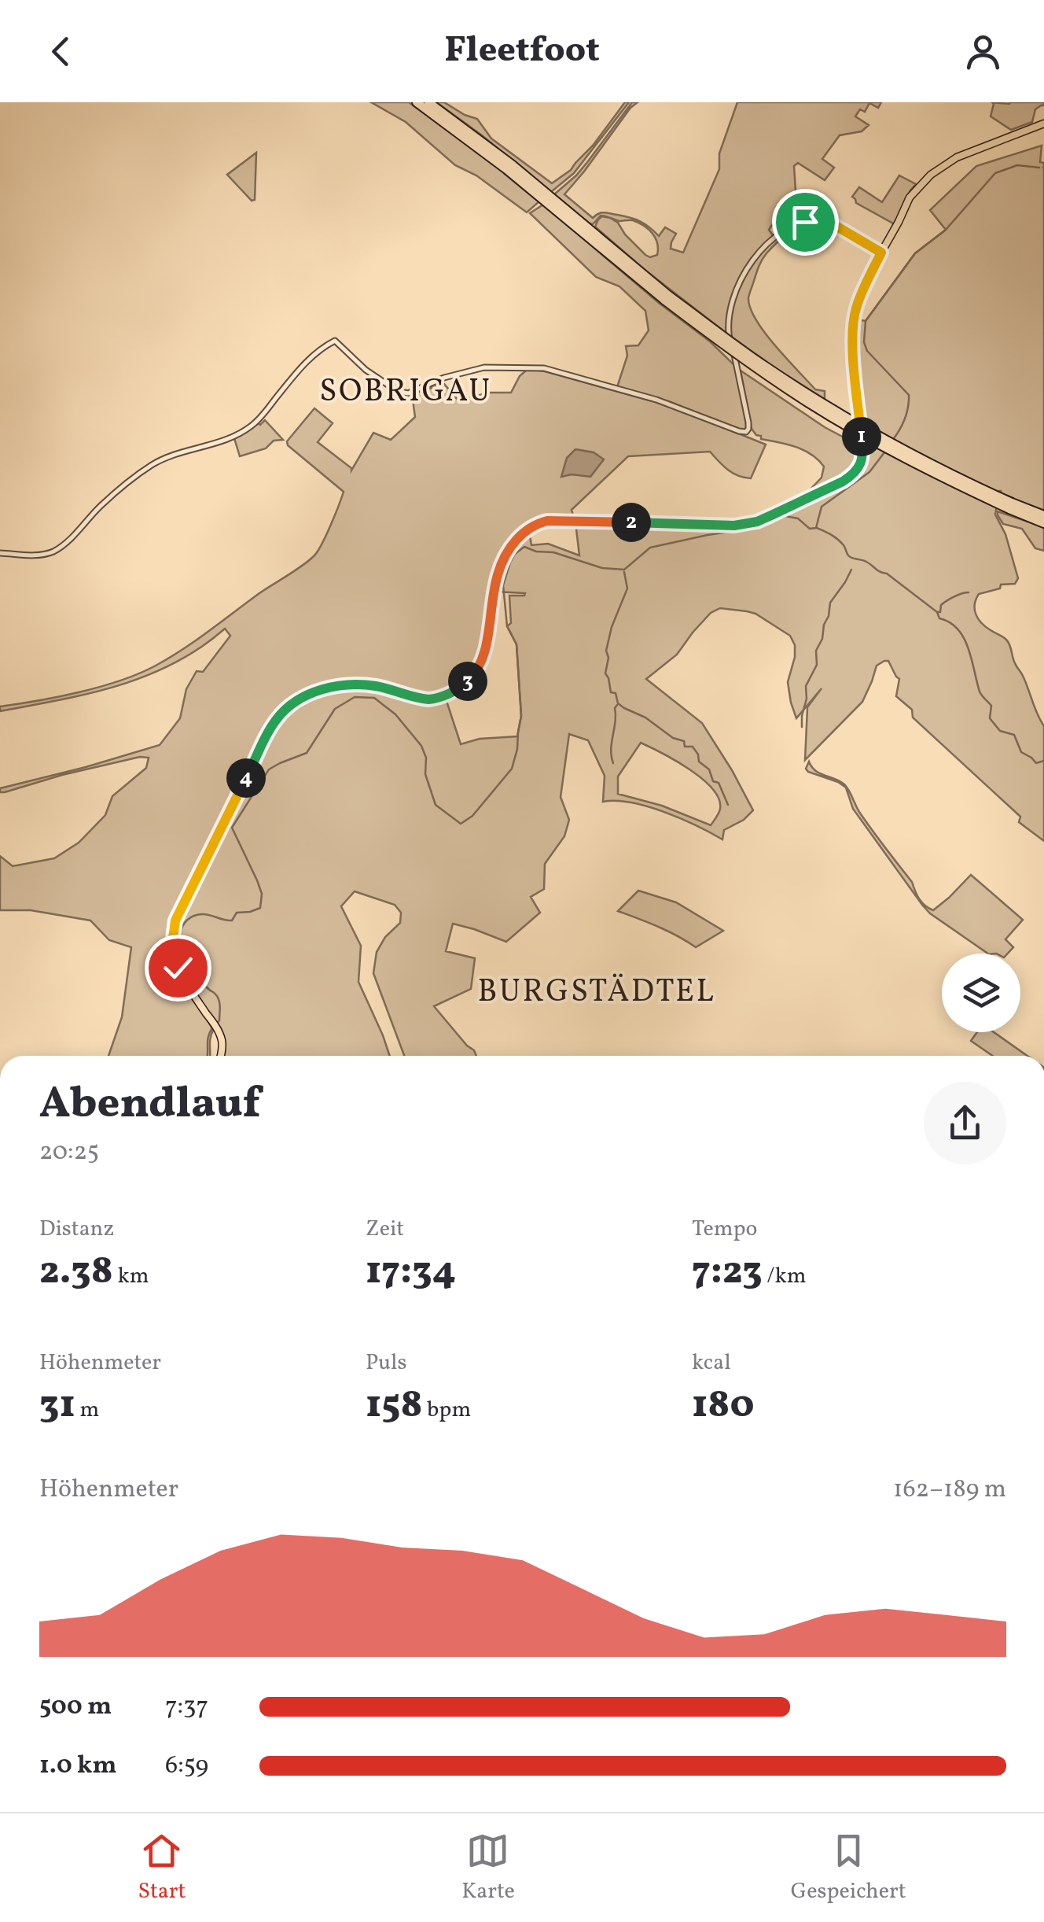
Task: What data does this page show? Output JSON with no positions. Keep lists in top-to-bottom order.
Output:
{
  "districts": ["SOBRIGAU", "BURGSTÄDTEL"],
  "page": {
    "header": "Fleetfoot",
    "pins": [
      "1",
      "2",
      "3",
      "4"
    ],
    "heading": ["Abendlauf", "20:25"],
    "stats": [
      ["Distanz", "2.38 km"],
      ["Zeit", "17:34"],
      ["Tempo", "7:23 /km"],
      ["Höhenmeter", "31 m"],
      ["Puls", "158 bpm"],
      ["kcal", "180"]
    ],
    "chart": ["Höhenmeter", "162–189 m"],
    "list": [
      {
        "name": "500 m",
        "note": "7:37"
      },
      {
        "name": "1.0 km",
        "note": "6:59"
      }
    ],
    "tabs": ["Start", "Karte", "Gespeichert"]
  }
}
